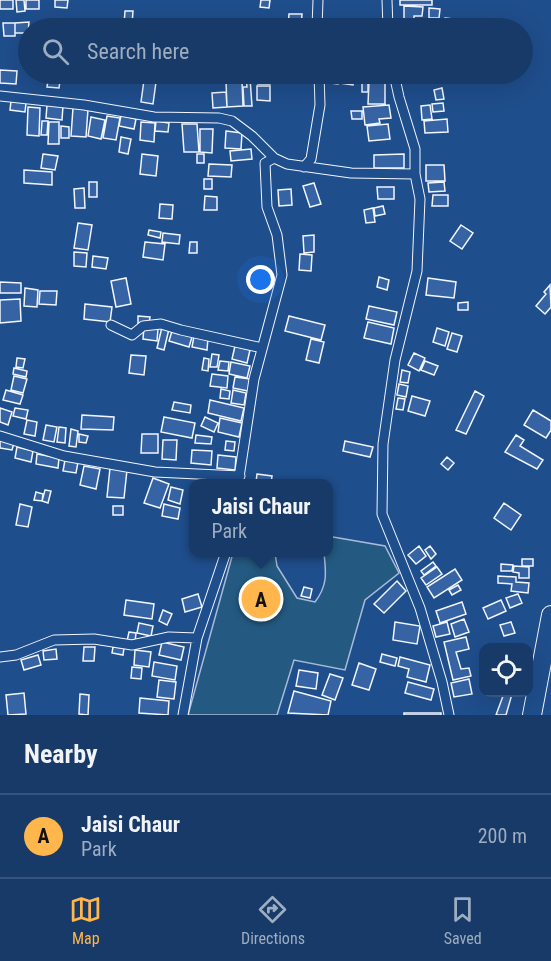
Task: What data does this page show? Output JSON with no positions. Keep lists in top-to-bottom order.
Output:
{
  "page": {
    "search": "Search here",
    "popup": ["Jaisi Chaur", "Park"],
    "pins": "A",
    "heading": "Nearby",
    "list": [
      {
        "mark": "A",
        "name": "Jaisi Chaur",
        "note": "Park",
        "value": "200 m"
      }
    ],
    "nav": ["Map", "Directions", "Saved"]
  }
}
